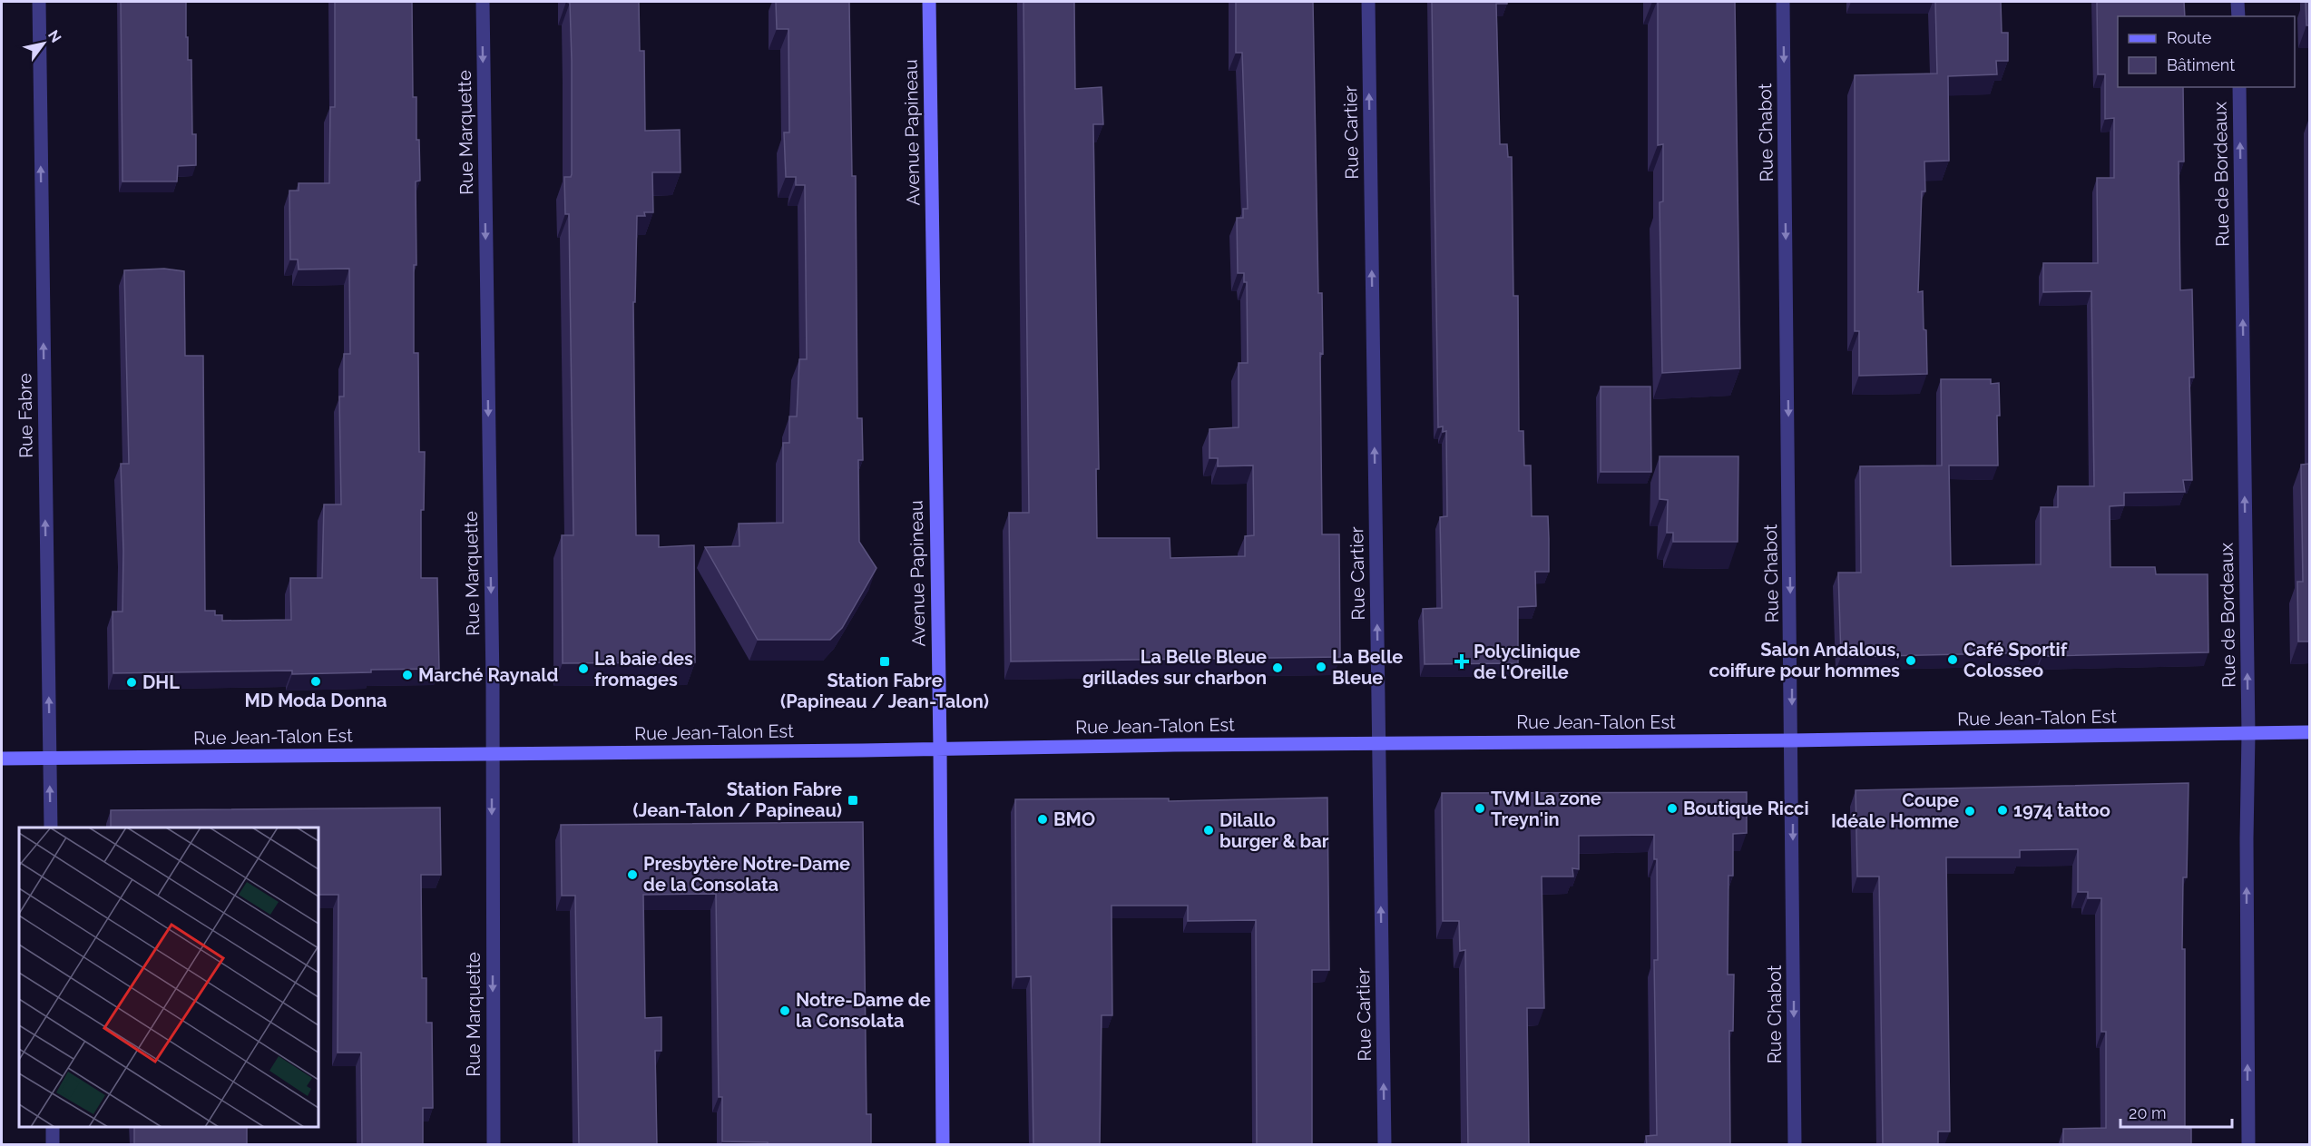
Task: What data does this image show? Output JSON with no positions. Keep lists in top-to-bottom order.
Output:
{
  "streets": {
    "main road": ["Avenue Papineau", "Rue Jean-Talon Est"],
    "street": [
      "Rue Marquette",
      "Rue Cartier",
      "Rue Chabot",
      "Rue de Bordeaux",
      "Rue Fabre"
    ]
  },
  "crossings": [
    ["Rue Marquette", "Rue Jean-Talon Est"],
    ["Avenue Papineau", "Rue Jean-Talon Est"],
    ["Rue Cartier", "Rue Jean-Talon Est"],
    ["Rue Chabot", "Rue Jean-Talon Est"],
    ["Rue de Bordeaux", "Rue Jean-Talon Est"],
    ["Rue Fabre", "Rue Jean-Talon Est"]
  ],
  "one_way": [
    "Rue Marquette",
    "Rue Cartier",
    "Rue Chabot",
    "Rue de Bordeaux",
    "Rue Fabre"
  ],
  "places": {
    "other": [
      "Café Sportif Colosseo",
      "Salon Andalous, coiffure pour hommes",
      "La Belle Bleue",
      "La Belle Bleue grillades sur charbon",
      "La baie des fromages",
      "Marché Raynald",
      "MD Moda Donna",
      "DHL",
      "TVM La zone Treyn'in",
      "Boutique Ricci",
      "1974 tattoo",
      "Coupe Idéale Homme",
      "BMO",
      "Dilallo burger & bar",
      "Presbytère Notre-Dame de la Consolata",
      "Notre-Dame de la Consolata"
    ],
    "transit": ["Station Fabre (Papineau / Jean-Talon)", "Station Fabre (Jean-Talon / Papineau)"],
    "health": ["Polyclinique de l'Oreille"]
  },
  "legend": ["Route", "Bâtiment"],
  "scale_bar": "20 m",
  "north": "top right"
}
